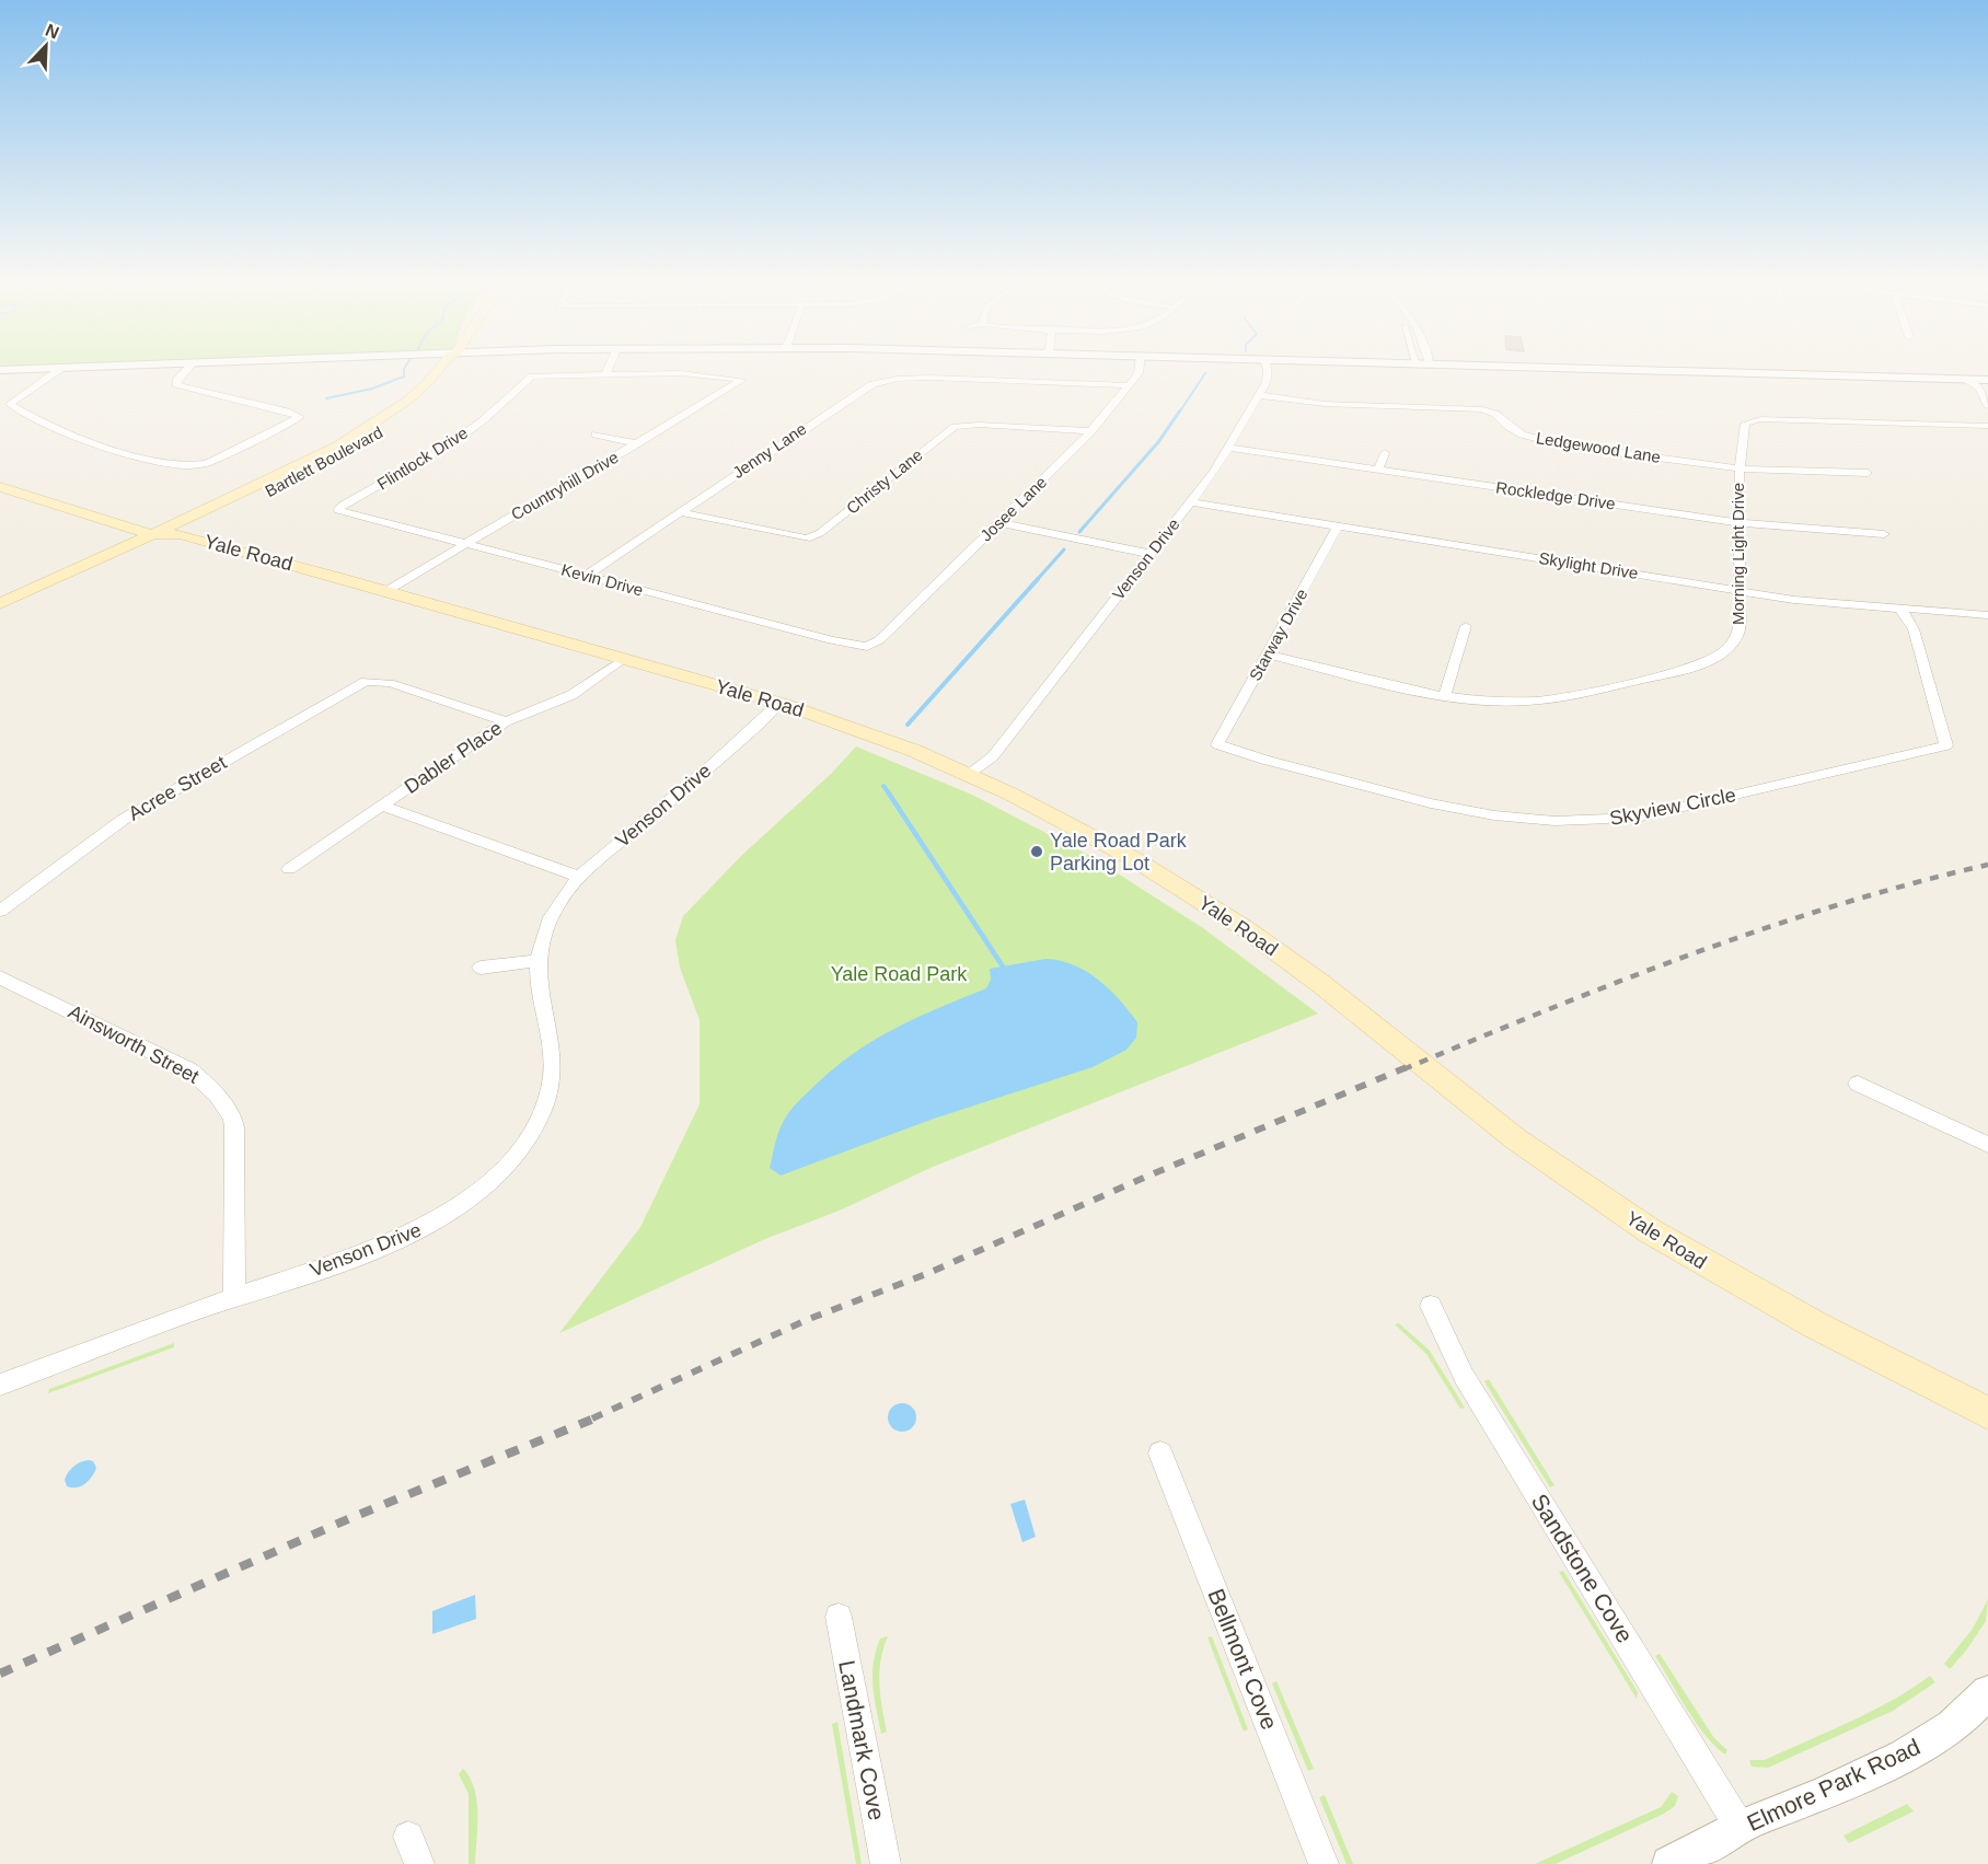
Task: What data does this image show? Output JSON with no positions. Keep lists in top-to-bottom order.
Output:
{
  "streets": {
    "main road": ["Bartlett Boulevard", "Yale Road"],
    "street": [
      "Ledgewood Lane",
      "Jenny Lane",
      "Flintlock Drive",
      "Christy Lane",
      "Countryhill Drive",
      "Rockledge Drive",
      "Josee Lane",
      "Morning Light Drive",
      "Venson Drive",
      "Skylight Drive",
      "Kevin Drive",
      "Starway Drive",
      "Dabler Place",
      "Acree Street",
      "Skyview Circle",
      "Ainsworth Street",
      "Sandstone Cove",
      "Bellmont Cove",
      "Landmark Cove",
      "Elmore Park Road"
    ]
  },
  "crossings": [
    ["Ledgewood Lane", "Morning Light Drive"],
    ["Ledgewood Lane", "Venson Drive"],
    ["Jenny Lane", "Christy Lane"],
    ["Jenny Lane", "Josee Lane"],
    ["Jenny Lane", "Kevin Drive"],
    ["Flintlock Drive", "Countryhill Drive"],
    ["Flintlock Drive", "Kevin Drive"],
    ["Bartlett Boulevard", "Yale Road"],
    ["Christy Lane", "Josee Lane"],
    ["Countryhill Drive", "Yale Road"],
    ["Countryhill Drive", "Kevin Drive"],
    ["Rockledge Drive", "Morning Light Drive"],
    ["Rockledge Drive", "Venson Drive"],
    ["Josee Lane", "Kevin Drive"],
    ["Yale Road", "Venson Drive"],
    ["Yale Road", "Dabler Place"],
    ["Morning Light Drive", "Skylight Drive"],
    ["Morning Light Drive", "Starway Drive"],
    ["Venson Drive", "Skylight Drive"],
    ["Venson Drive", "Ainsworth Street"],
    ["Skylight Drive", "Starway Drive"],
    ["Skylight Drive", "Skyview Circle"],
    ["Starway Drive", "Skyview Circle"],
    ["Dabler Place", "Acree Street"],
    ["Sandstone Cove", "Elmore Park Road"]
  ],
  "parks": ["Yale Road Park"],
  "places": ["Yale Road Park Parking Lot"],
  "north": "top right"
}
